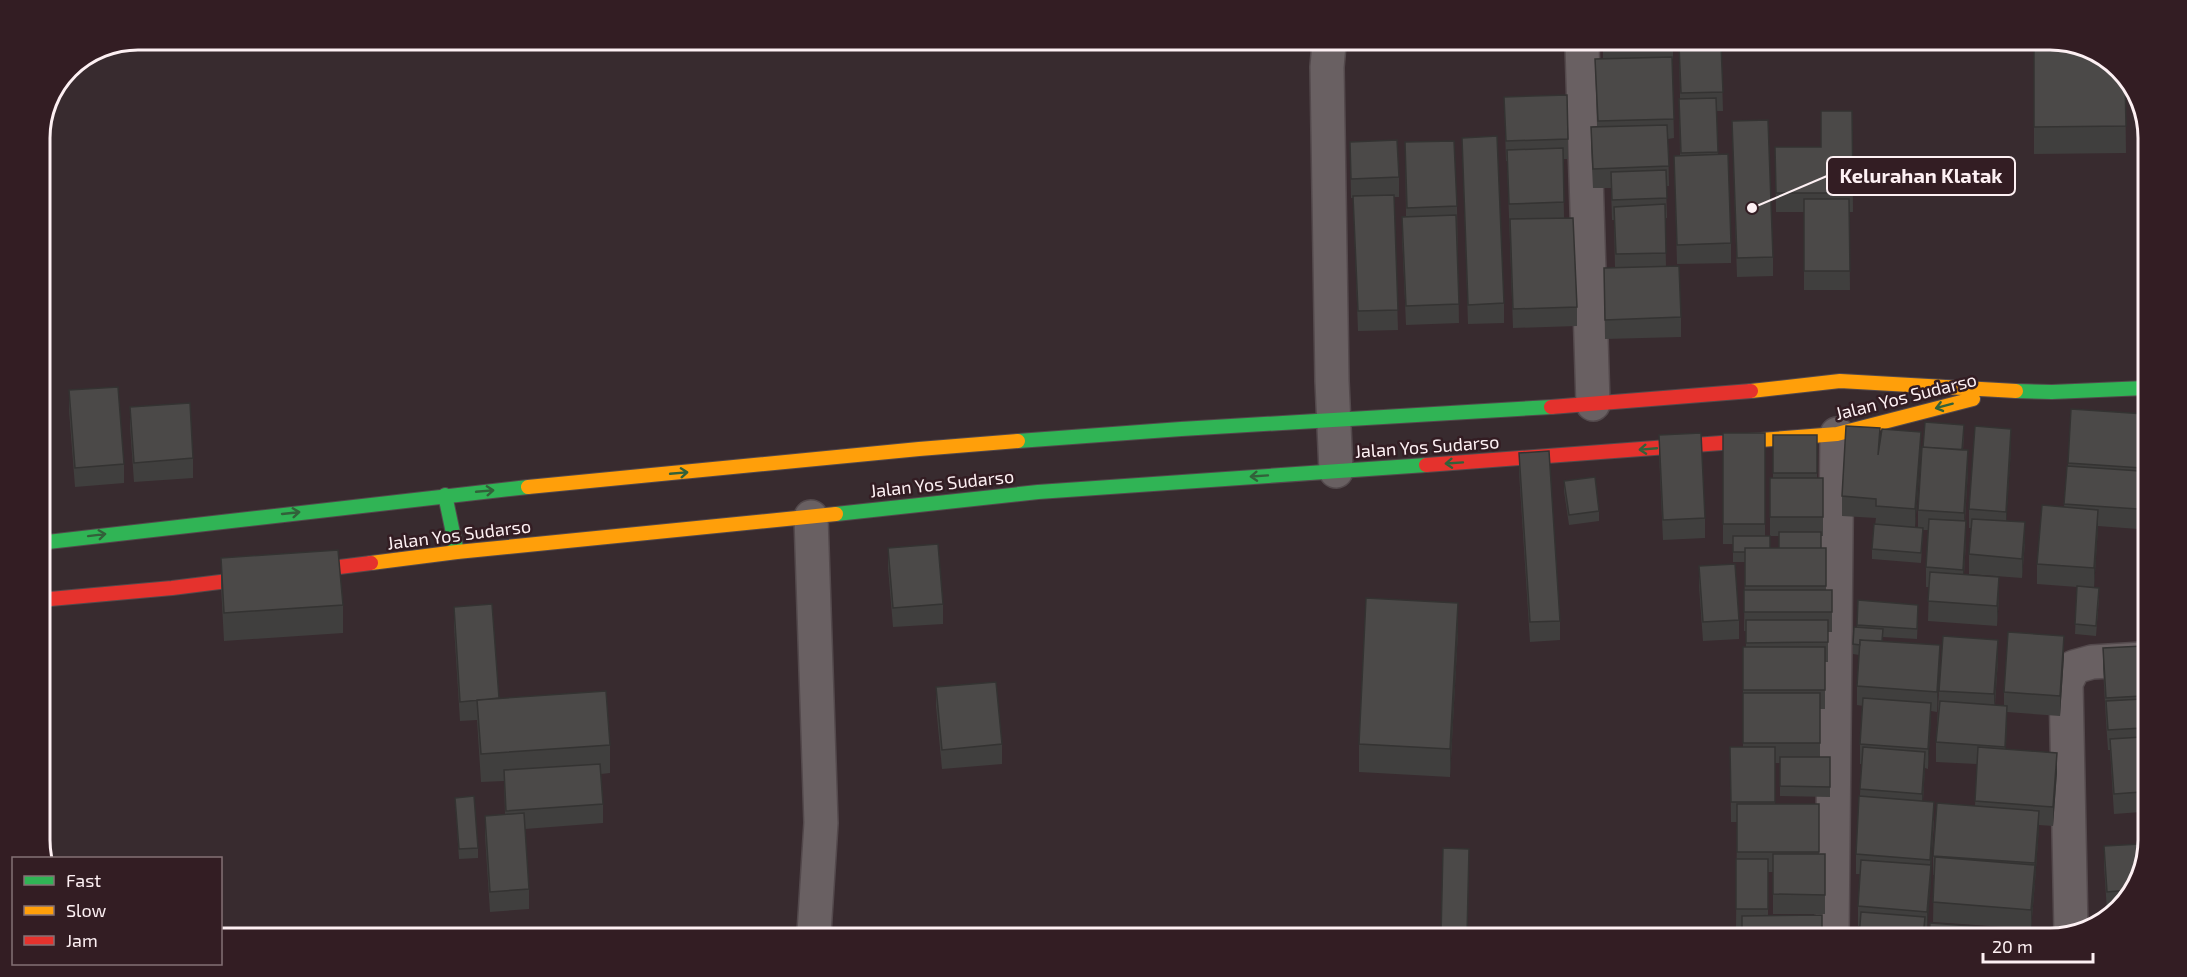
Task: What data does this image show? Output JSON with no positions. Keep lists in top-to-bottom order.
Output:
{
  "streets": {
    "highway": ["Jalan Yos Sudarso"]
  },
  "places": ["Kelurahan Klatak"],
  "legend": ["Fast", "Slow", "Jam"],
  "scale_bar": "20 m"
}
